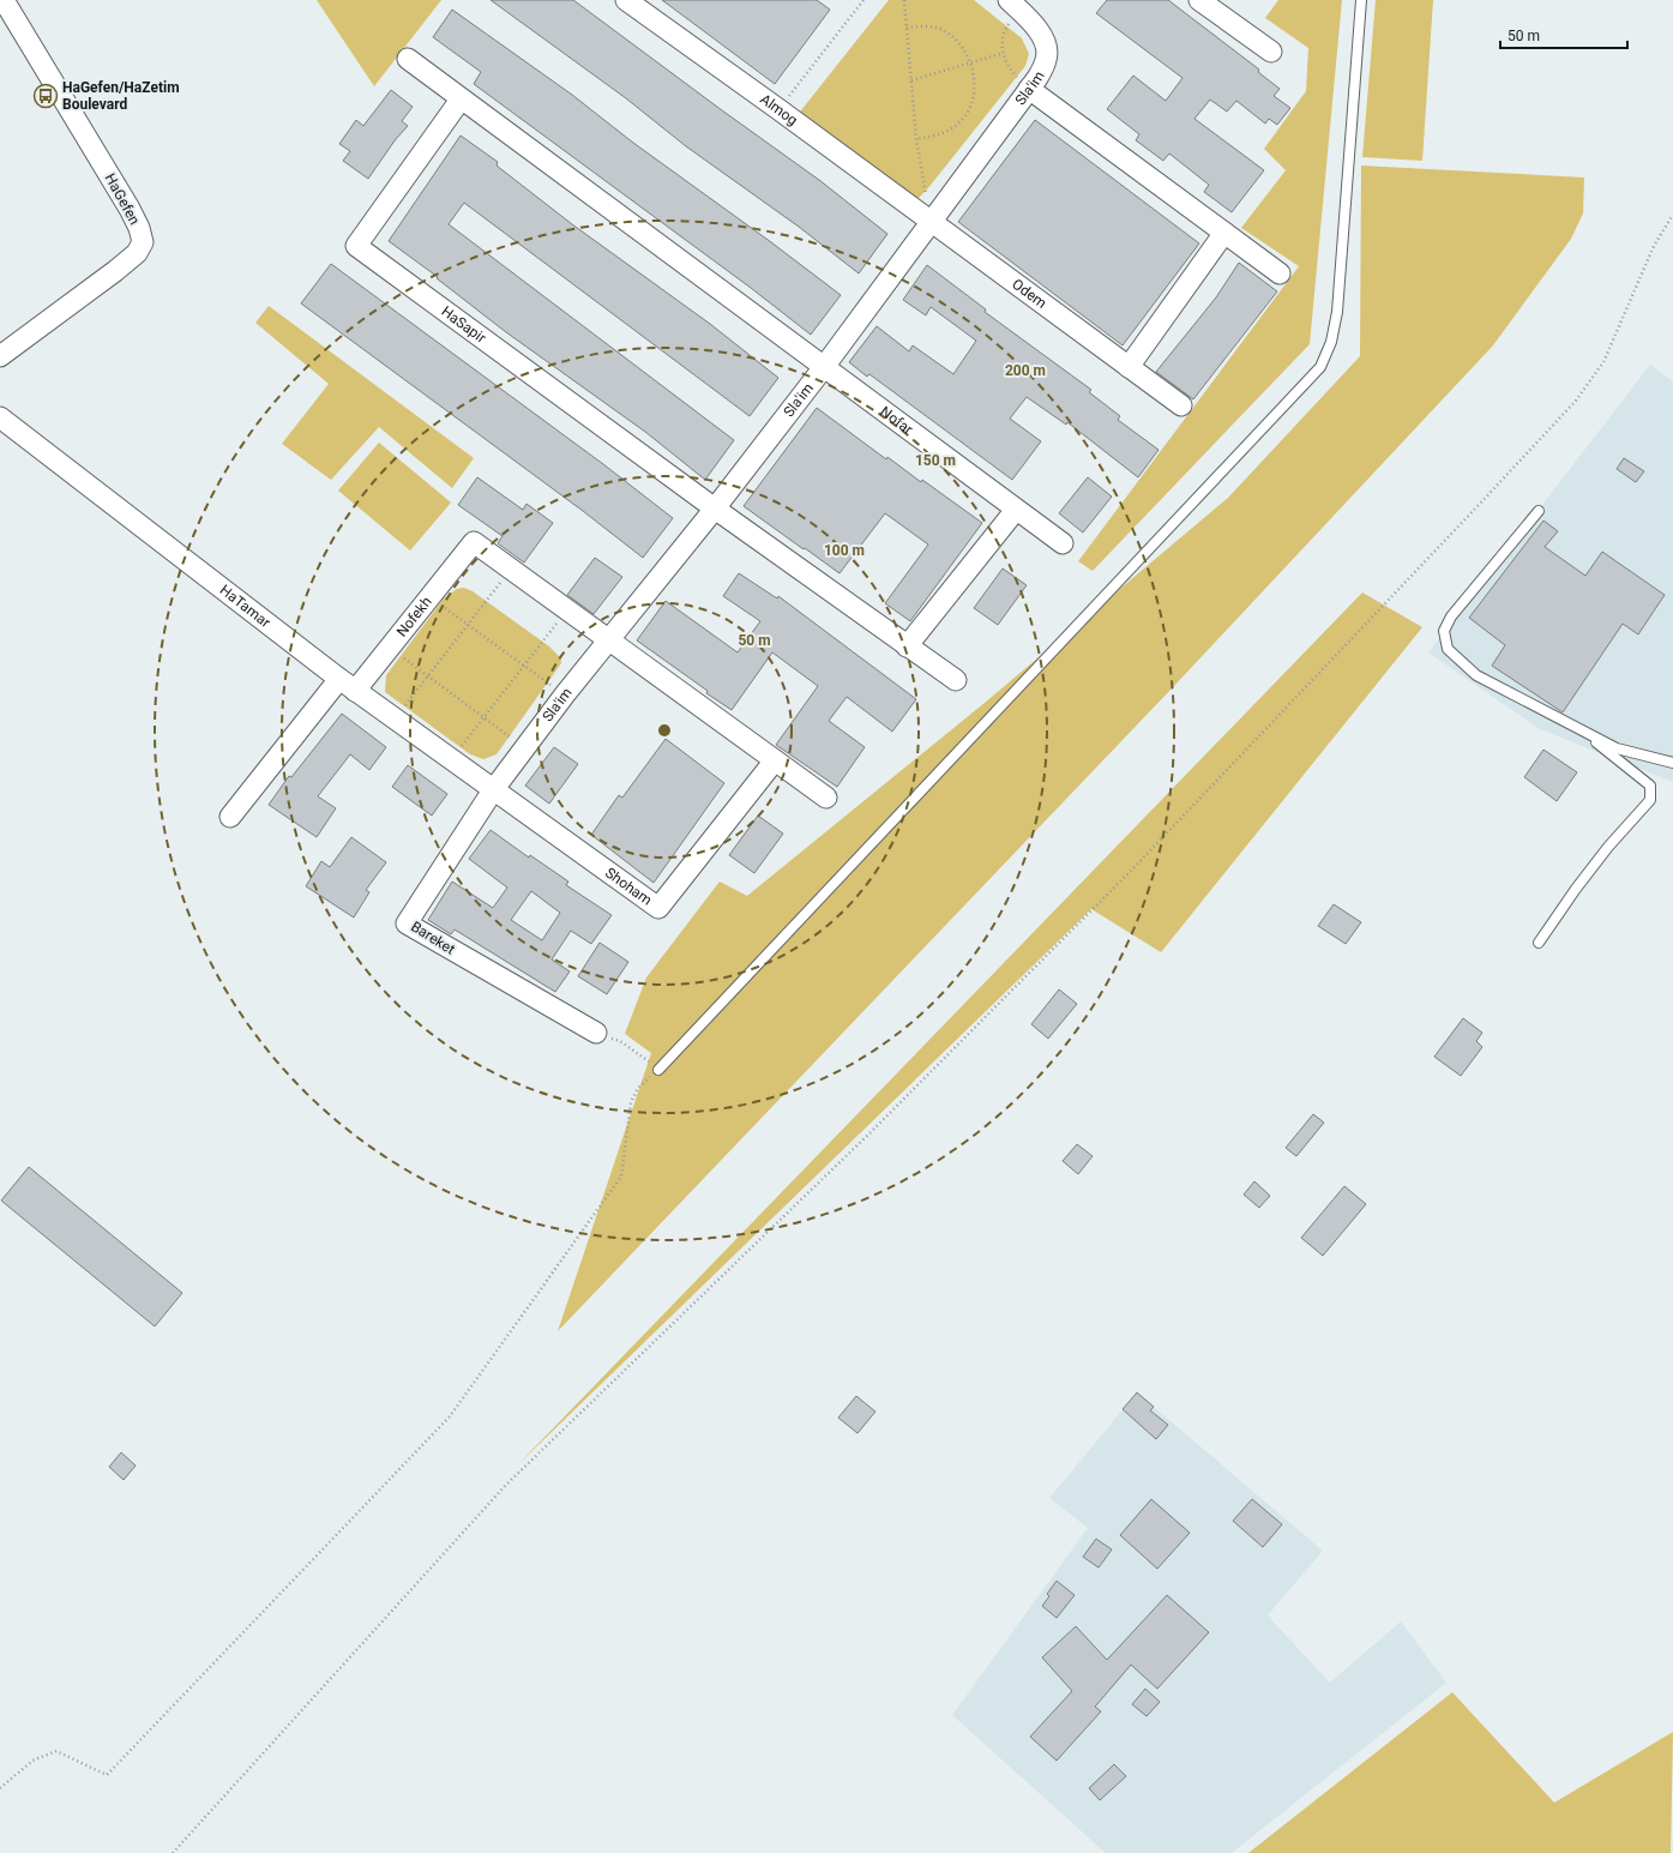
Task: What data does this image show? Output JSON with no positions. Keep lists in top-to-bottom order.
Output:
{
  "streets": {
    "street": [
      "Sla'im",
      "Almog",
      "HaGefen",
      "Odem",
      "HaSapir",
      "Nofar",
      "HaTamar",
      "Nofekh",
      "Shoham",
      "Bareket"
    ]
  },
  "crossings": [
    ["Sla'im", "Almog"],
    ["Sla'im", "Odem"],
    ["Sla'im", "HaSapir"],
    ["Sla'im", "Nofar"],
    ["Sla'im", "HaTamar"],
    ["Sla'im", "Shoham"],
    ["Sla'im", "Bareket"],
    ["Almog", "Odem"],
    ["HaTamar", "Nofekh"],
    ["HaTamar", "Shoham"],
    ["HaTamar", "Bareket"],
    ["Shoham", "Bareket"]
  ],
  "places": {
    "bus stop": ["HaGefen/HaZetim Boulevard"]
  },
  "scale_bar": "50 m",
  "rings": [
    "200 m",
    "150 m",
    "100 m",
    "50 m"
  ]
}
